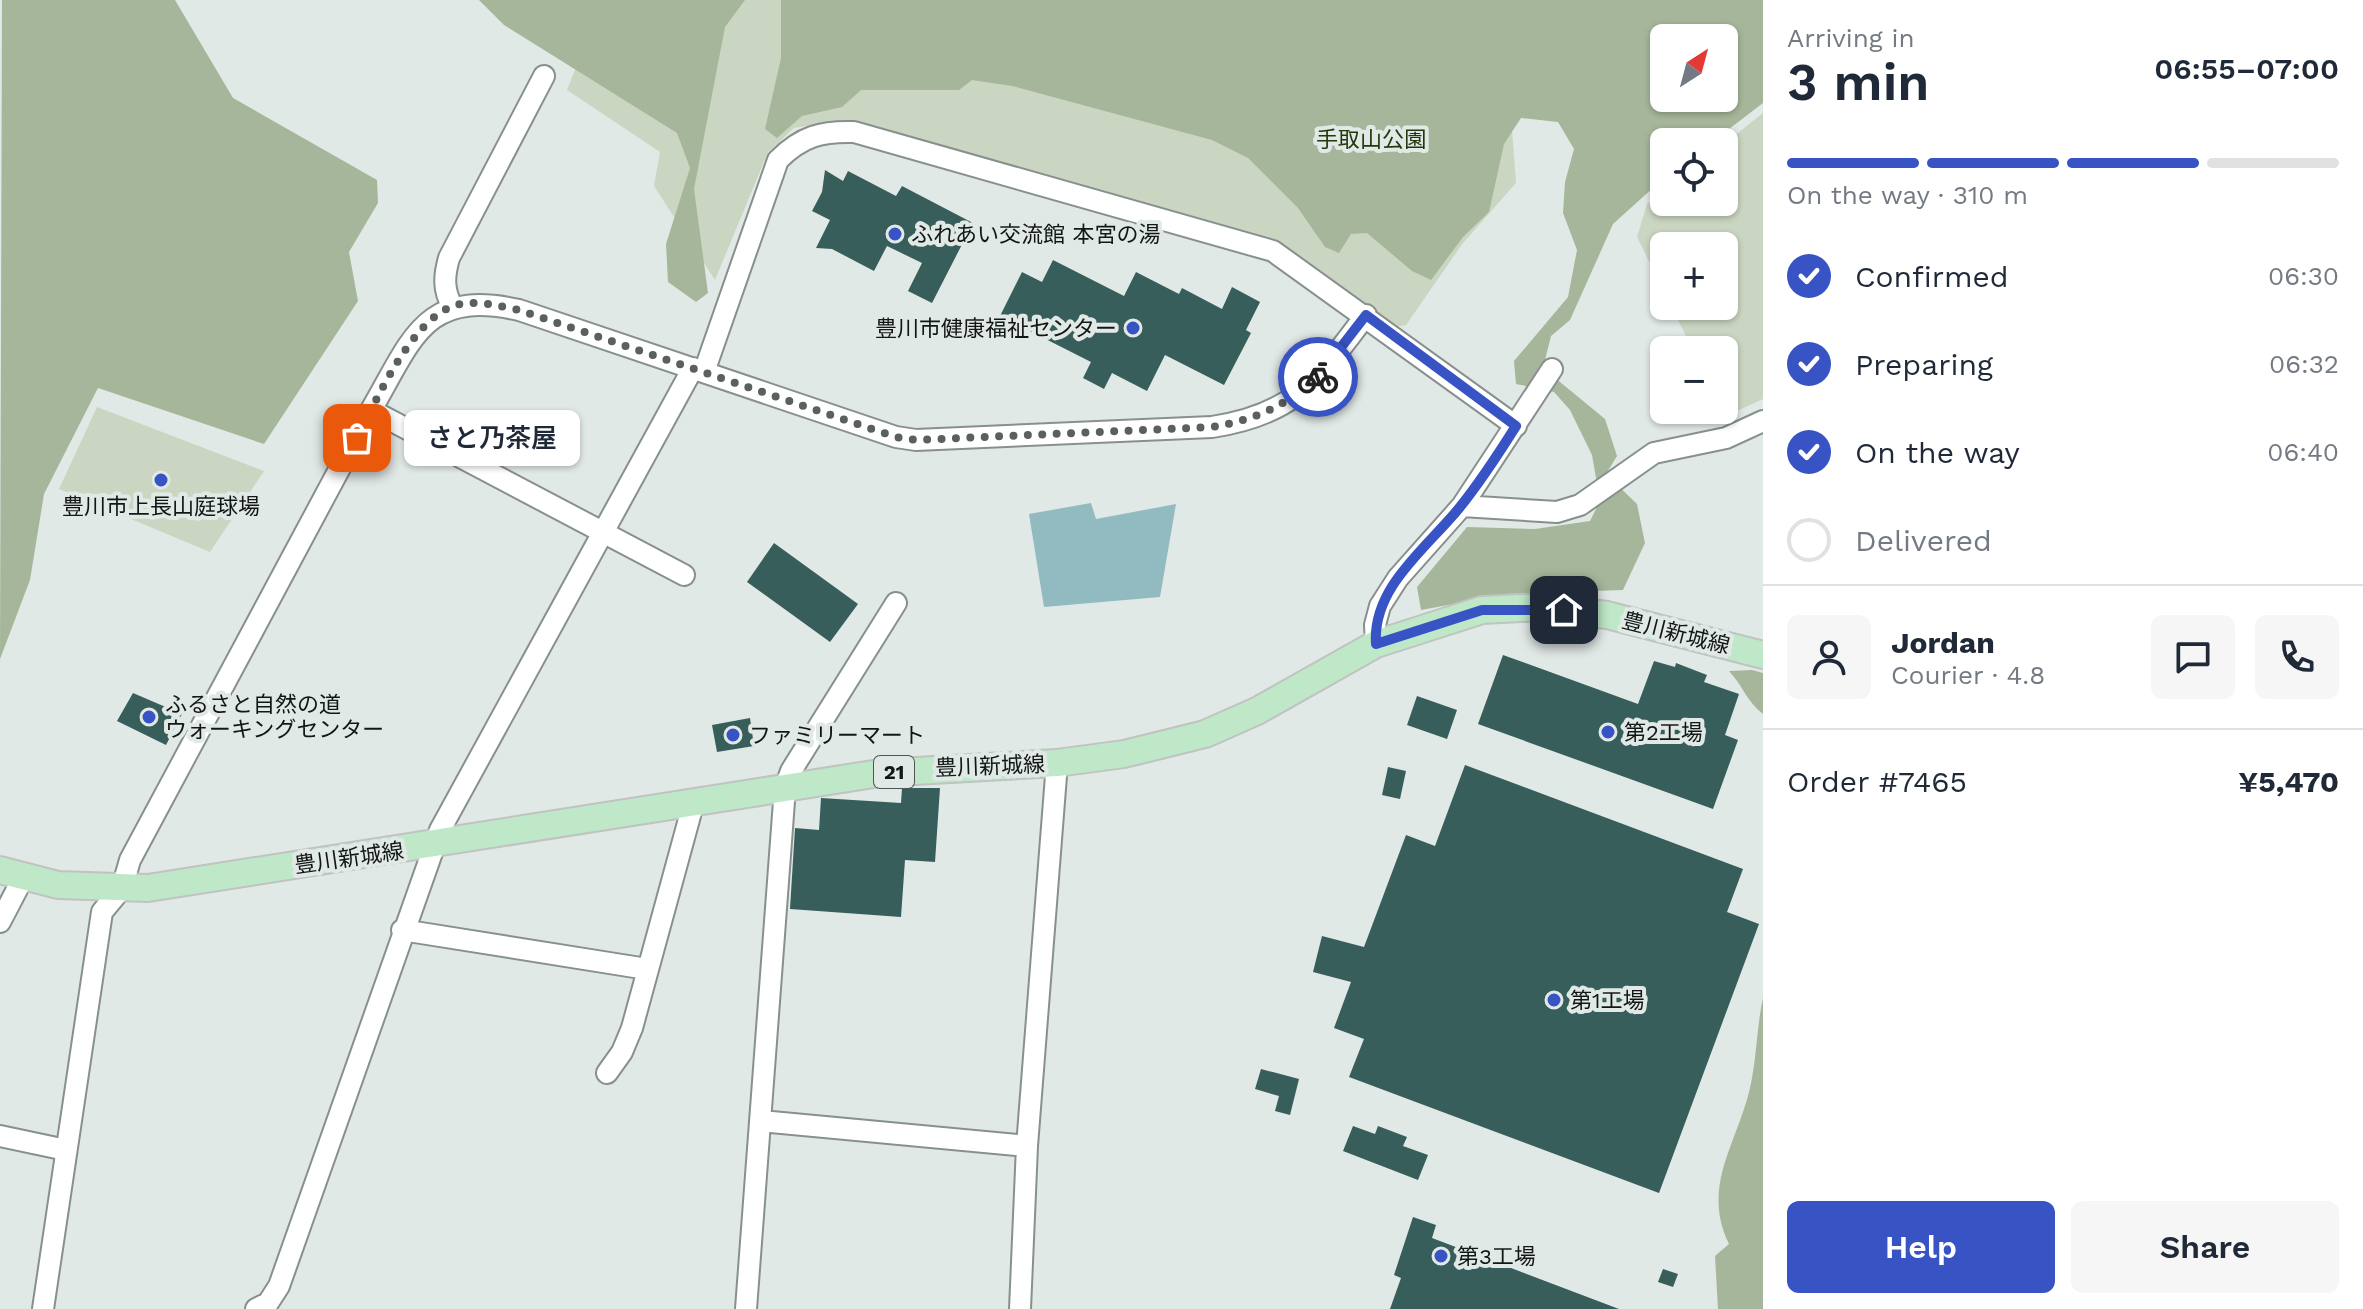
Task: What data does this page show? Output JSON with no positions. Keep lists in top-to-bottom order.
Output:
{
  "streets": {
    "main road": ["豊川新城線", "21"]
  },
  "parks": ["手取山公園"],
  "places": [
    "ふれあい交流館 本宮の湯",
    "豊川市健康福祉センター",
    "さと乃茶屋",
    "豊川市上長山庭球場",
    "ふるさと自然の道 ウォーキングセンター",
    "第2工場",
    "ファミリーマート",
    "第1工場",
    "第3工場"
  ],
  "north": "top right",
  "page": {
    "heading": ["3 min", "Arriving in", "06:55–07:00"],
    "panel": [
      "Jordan",
      "Courier · 4.8",
      "Order #7465",
      "¥5,470"
    ],
    "map_buttons": ["+", "−"],
    "bar": "On the way · 310 m",
    "list": [
      ["Confirmed", "06:30"],
      ["Preparing", "06:32"],
      ["On the way", "06:40"],
      "Delivered"
    ],
    "bubble": "さと乃茶屋",
    "buttons": ["Help", "Share"]
  }
}
